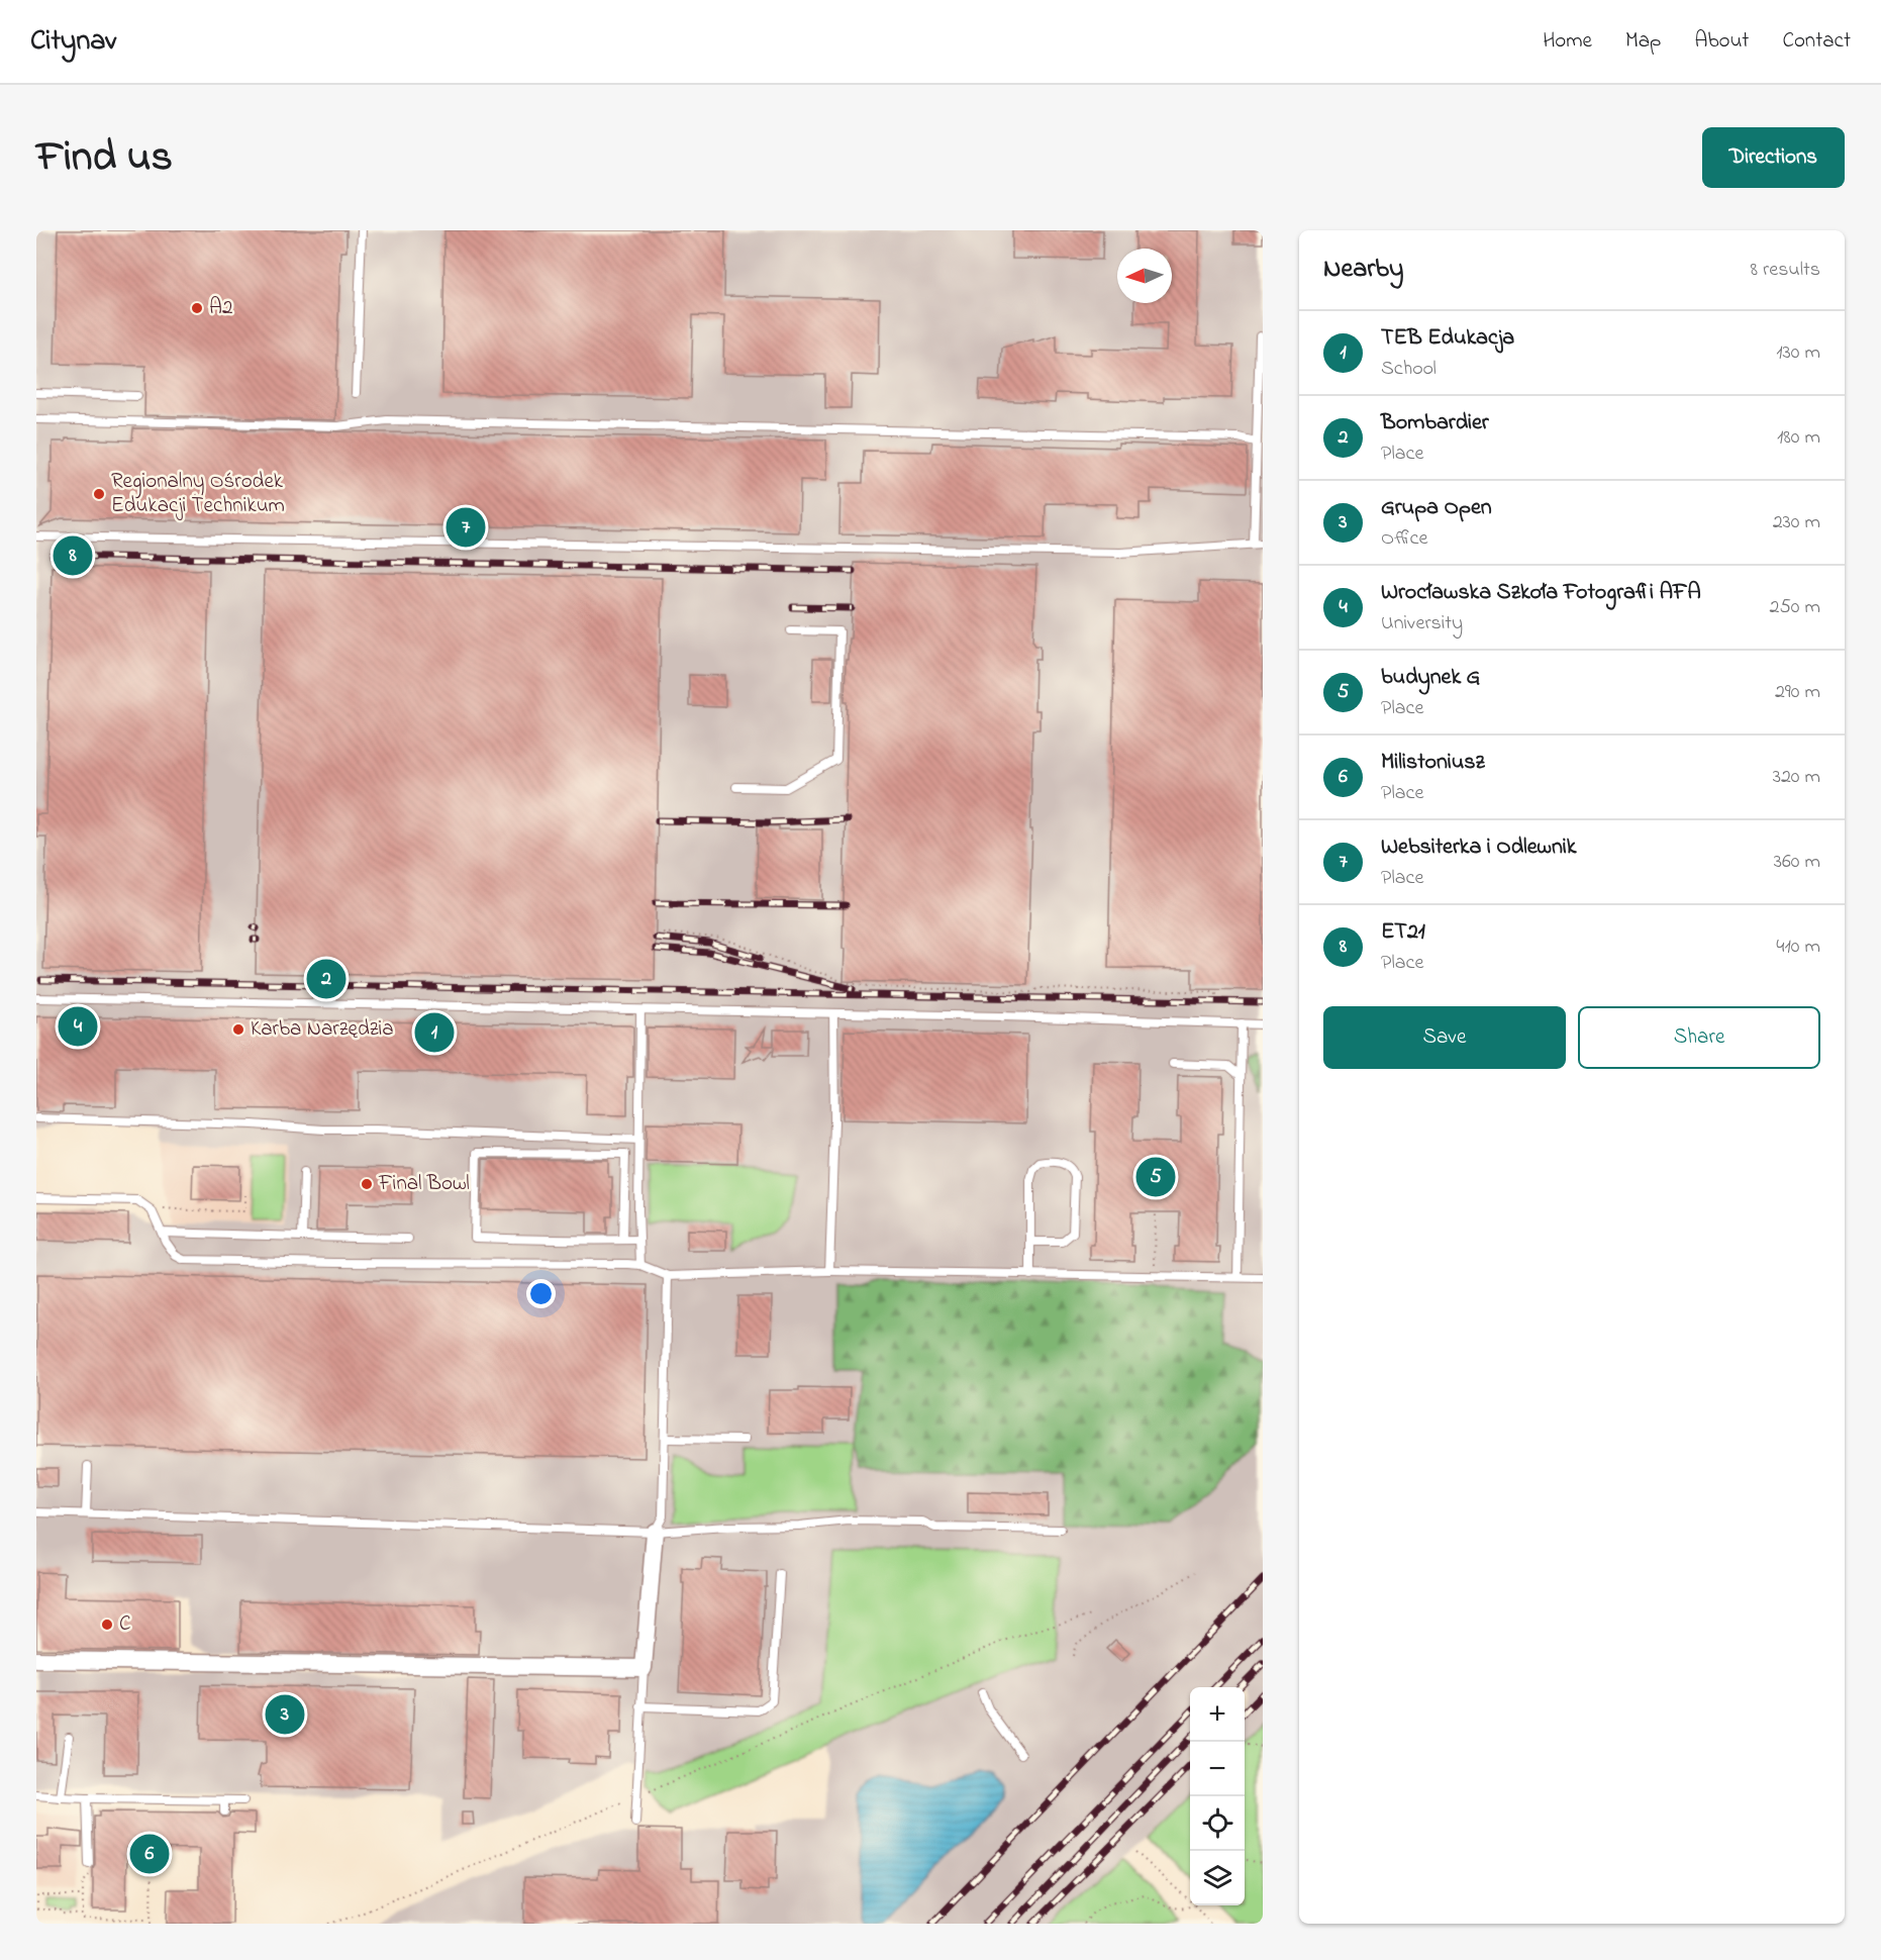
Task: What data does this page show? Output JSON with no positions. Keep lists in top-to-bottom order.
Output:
{
  "places": [
    "A2",
    "Regionalny Ośrodek Edukacji Technikum",
    "Karba Narzędzia",
    "Final Bowl",
    "C"
  ],
  "north": "left",
  "page": {
    "header": "Citynav",
    "nav": [
      "Home",
      "Map",
      "About",
      "Contact"
    ],
    "title": "Find us",
    "buttons": [
      "Directions",
      ["Save", "Share"]
    ],
    "heading": ["Nearby", "8 results"],
    "list": [
      {
        "mark": "1",
        "name": "TEB Edukacja",
        "note": "School",
        "value": "130 m"
      },
      {
        "mark": "2",
        "name": "Bombardier",
        "note": "Place",
        "value": "180 m"
      },
      {
        "mark": "3",
        "name": "Grupa Open",
        "note": "Office",
        "value": "230 m"
      },
      {
        "mark": "4",
        "name": "Wrocławska Szkoła Fotografii AFA",
        "note": "University",
        "value": "250 m"
      },
      {
        "mark": "5",
        "name": "budynek G",
        "note": "Place",
        "value": "290 m"
      },
      {
        "mark": "6",
        "name": "Milistoniusz",
        "note": "Place",
        "value": "320 m"
      },
      {
        "mark": "7",
        "name": "Websiterka i Odlewnik",
        "note": "Place",
        "value": "360 m"
      },
      {
        "mark": "8",
        "name": "ET21",
        "note": "Place",
        "value": "410 m"
      }
    ],
    "pins": [
      "7",
      "8",
      "2",
      "4",
      "1",
      "5",
      "3",
      "6"
    ],
    "map_buttons": ["+", "−"]
  }
}
